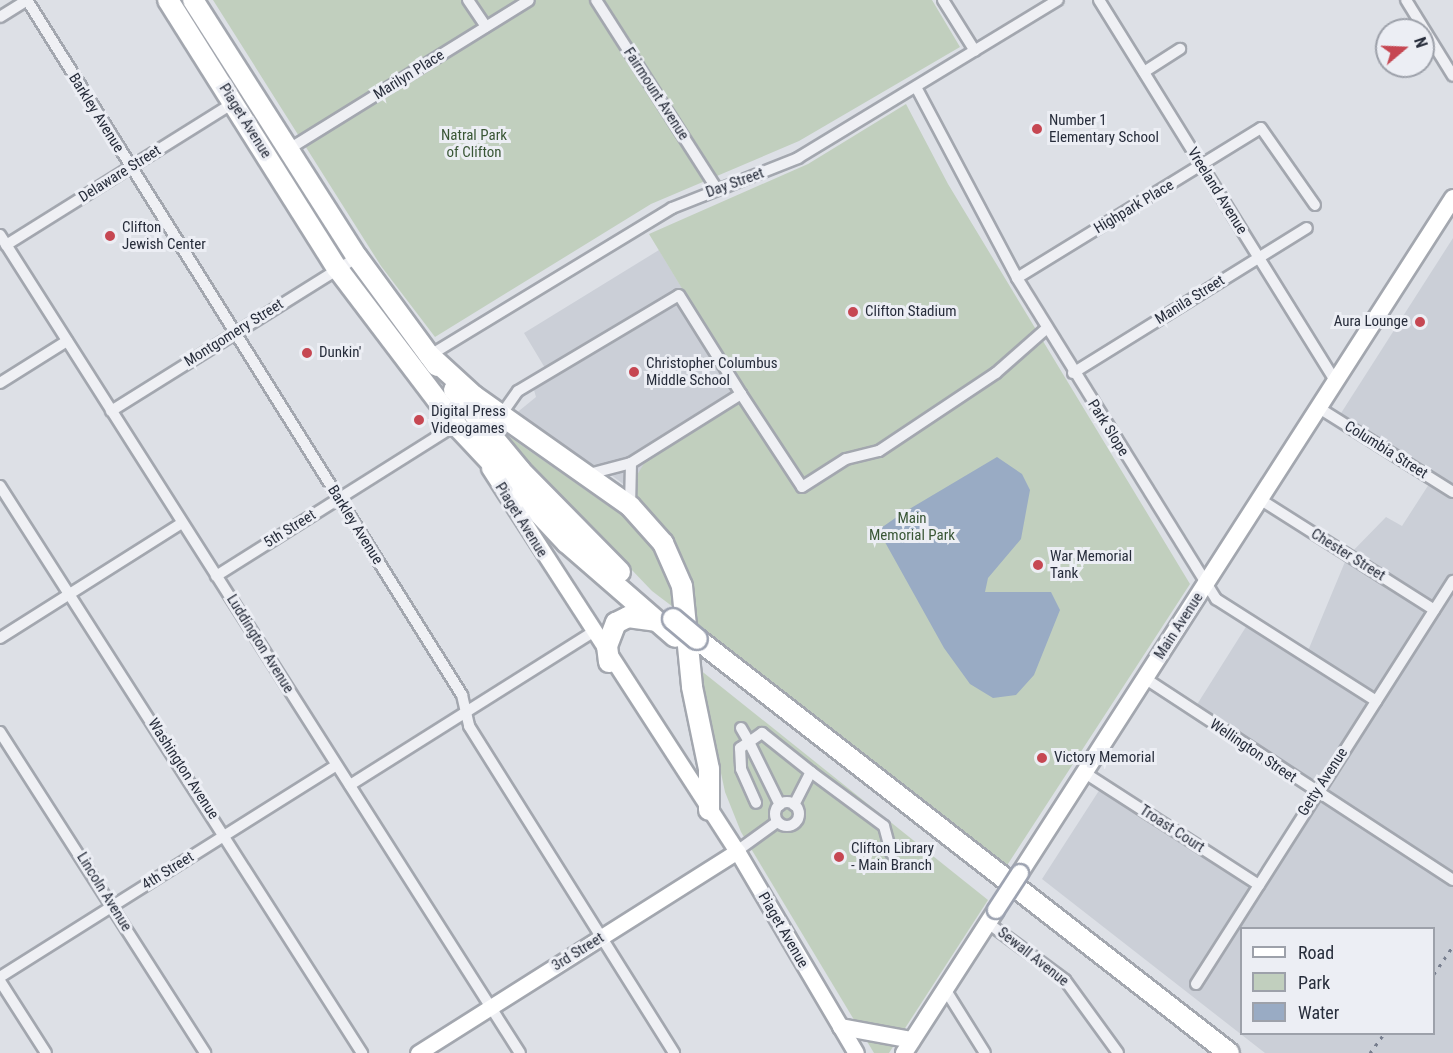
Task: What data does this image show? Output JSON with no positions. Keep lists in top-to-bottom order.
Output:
{
  "streets": {
    "highway": ["Piaget Avenue"],
    "main road": ["Main Avenue"],
    "street": [
      "Marilyn Place",
      "Fairmount Avenue",
      "Barkley Avenue",
      "Delaware Street",
      "Day Street",
      "Vreeland Avenue",
      "Highpark Place",
      "Manila Street",
      "Montgomery Street",
      "Park Slope",
      "Columbia Street",
      "5th Street",
      "Chester Street",
      "Luddington Avenue",
      "Wellington Street",
      "Washington Avenue",
      "Getty Avenue",
      "Troast Court",
      "4th Street",
      "Lincoln Avenue",
      "3rd Street",
      "Sewall Avenue"
    ]
  },
  "crossings": [
    ["Marilyn Place", "Piaget Avenue"],
    ["Fairmount Avenue", "Day Street"],
    ["Barkley Avenue", "Delaware Street"],
    ["Barkley Avenue", "Montgomery Street"],
    ["Barkley Avenue", "5th Street"],
    ["Barkley Avenue", "3rd Street"],
    ["Piaget Avenue", "Delaware Street"],
    ["Piaget Avenue", "Day Street"],
    ["Piaget Avenue", "Montgomery Street"],
    ["Piaget Avenue", "5th Street"],
    ["Piaget Avenue", "3rd Street"],
    ["Delaware Street", "Luddington Avenue"],
    ["Day Street", "Park Slope"],
    ["Vreeland Avenue", "Highpark Place"],
    ["Vreeland Avenue", "Manila Street"],
    ["Vreeland Avenue", "Main Avenue"],
    ["Highpark Place", "Park Slope"],
    ["Manila Street", "Park Slope"],
    ["Montgomery Street", "Luddington Avenue"],
    ["Park Slope", "Main Avenue"],
    ["Park Slope", "Getty Avenue"],
    ["Columbia Street", "Main Avenue"],
    ["5th Street", "Luddington Avenue"],
    ["Chester Street", "Main Avenue"],
    ["Chester Street", "Getty Avenue"],
    ["Main Avenue", "Wellington Street"],
    ["Main Avenue", "Troast Court"],
    ["Main Avenue", "Sewall Avenue"],
    ["Luddington Avenue", "4th Street"],
    ["Luddington Avenue", "3rd Street"],
    ["Wellington Street", "Getty Avenue"],
    ["Washington Avenue", "4th Street"],
    ["Getty Avenue", "Troast Court"],
    ["4th Street", "Lincoln Avenue"]
  ],
  "parks": ["Natral Park of Clifton", "Main Memorial Park"],
  "places": [
    "Number 1 Elementary School",
    "Clifton Jewish Center",
    "Clifton Stadium",
    "Aura Lounge",
    "Dunkin'",
    "Christopher Columbus Middle School",
    "Digital Press Videogames",
    "War Memorial Tank",
    "Victory Memorial",
    "Clifton Library - Main Branch"
  ],
  "legend": ["Road", "Park", "Water"],
  "north": "right"
}
